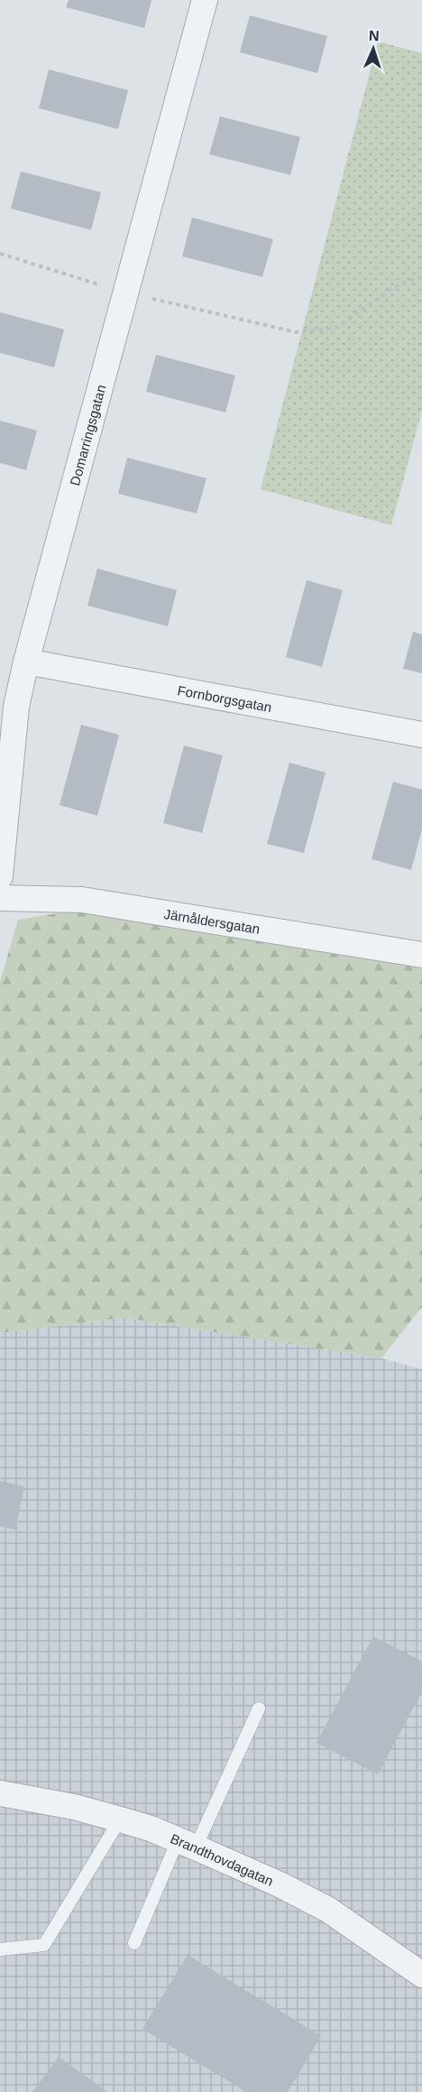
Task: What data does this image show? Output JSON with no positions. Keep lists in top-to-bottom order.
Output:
{
  "streets": {
    "street": [
      "Domarringsgatan",
      "Fornborgsgatan",
      "Järnåldersgatan",
      "Brandthovdagatan"
    ]
  },
  "crossings": [
    ["Domarringsgatan", "Fornborgsgatan"]
  ],
  "north": "top"
}
